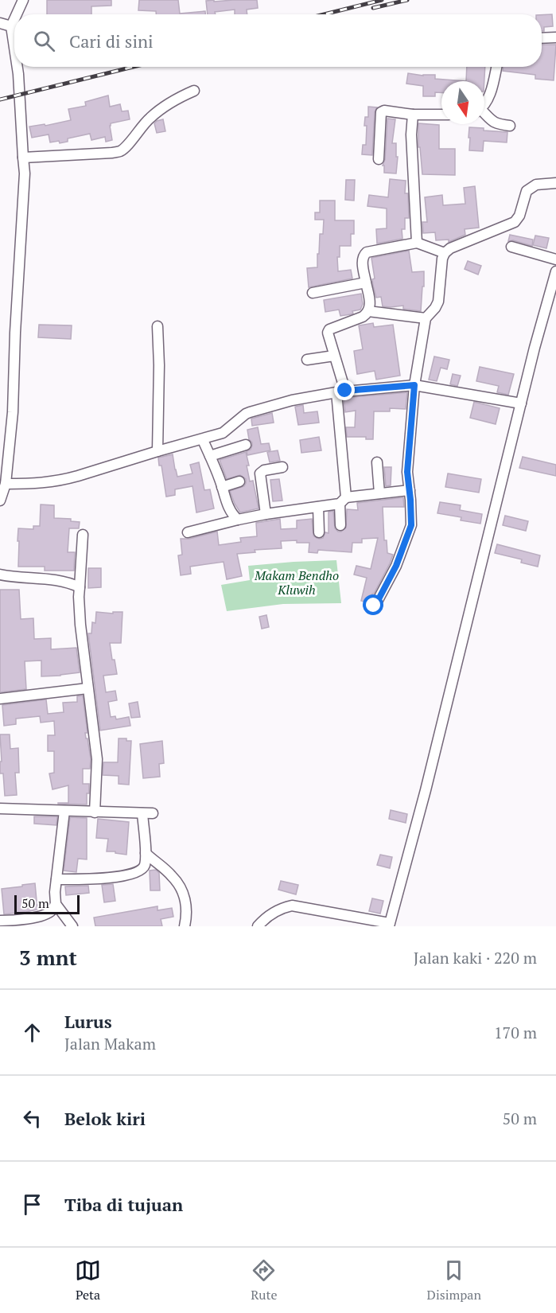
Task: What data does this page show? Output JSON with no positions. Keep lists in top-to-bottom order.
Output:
{
  "parks": ["Makam Bendho Kluwih"],
  "scale_bar": "50 m",
  "north": "bottom",
  "page": {
    "search": "Cari di sini",
    "scale": "50 m",
    "heading": ["3 mnt", "Jalan kaki · 220 m"],
    "list": [
      ["Lurus", "Jalan Makam", "170 m"],
      ["Belok kiri", "50 m"],
      "Tiba di tujuan"
    ],
    "nav": ["Peta", "Rute", "Disimpan"]
  }
}
